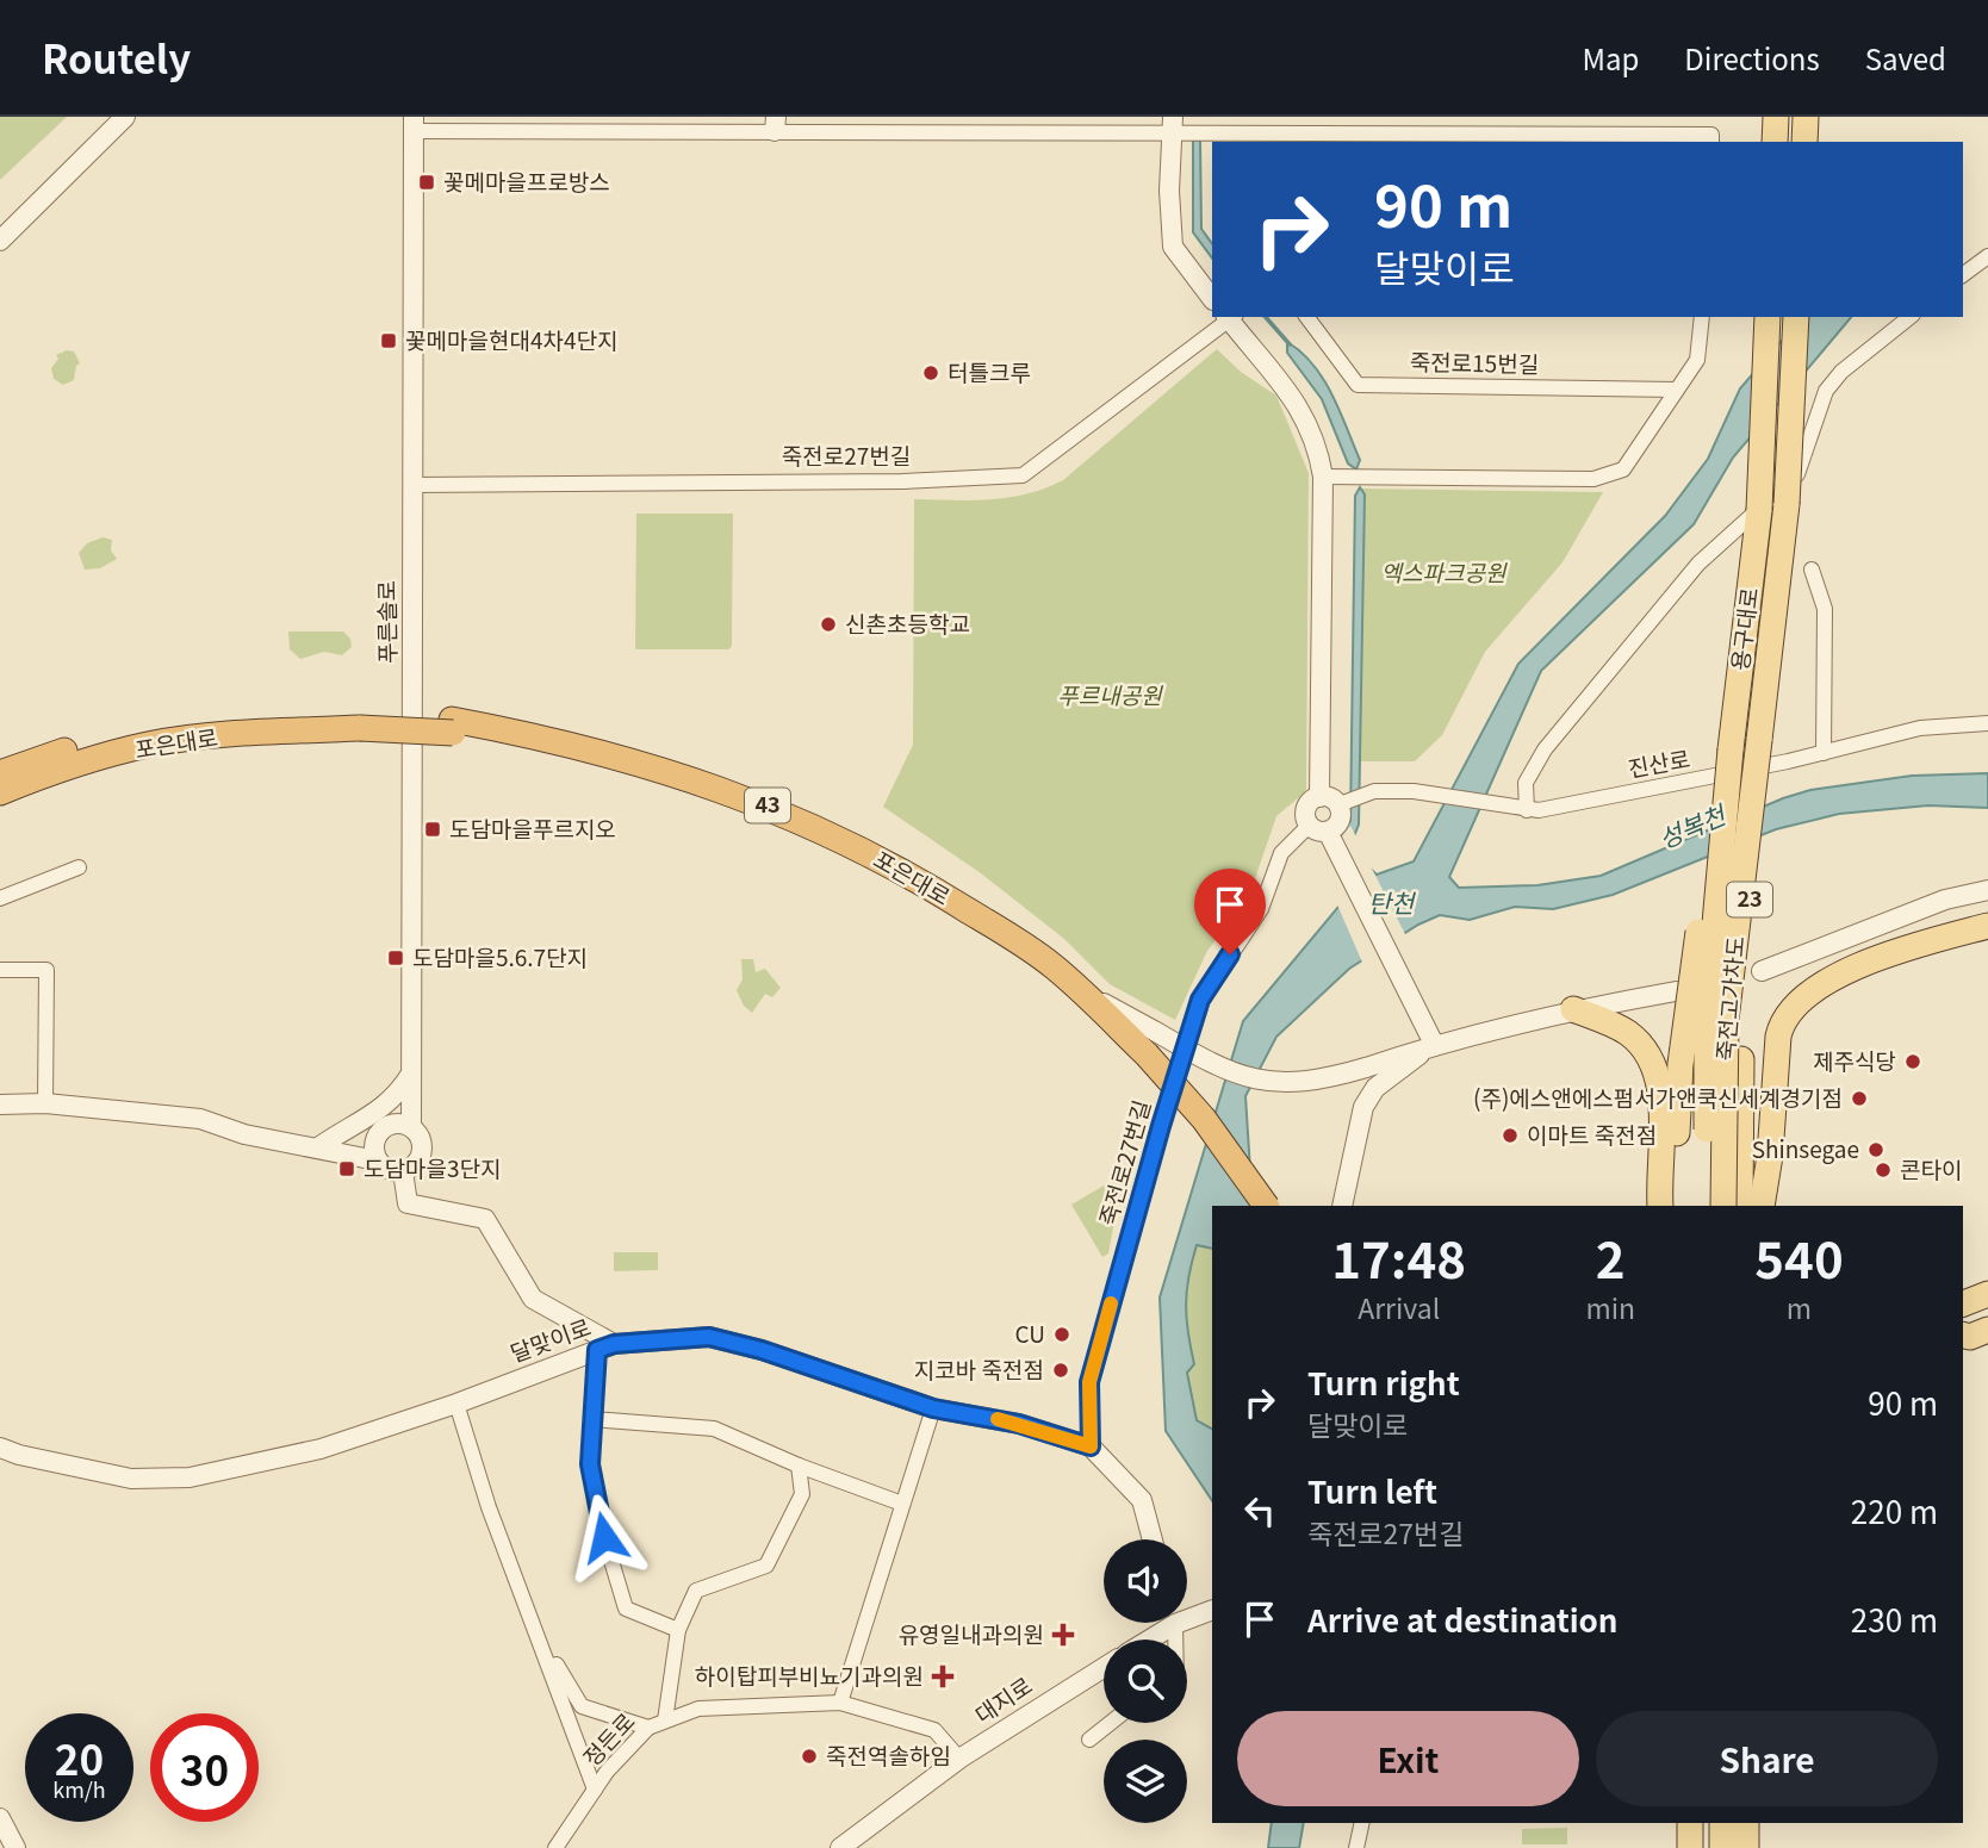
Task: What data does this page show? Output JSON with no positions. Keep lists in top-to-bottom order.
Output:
{
  "streets": {
    "highway": ["포은대로", "43"],
    "main road": ["용구대로", "23", "죽전고가차도"],
    "street": [
      "죽전로15번길",
      "죽전로27번길",
      "푸른솔로",
      "진산로",
      "달맞이로",
      "대지로",
      "정든로"
    ]
  },
  "crossings": [
    ["죽전로27번길", "푸른솔로"],
    ["죽전로27번길", "진산로"],
    ["죽전로27번길", "달맞이로"],
    ["용구대로", "23"],
    ["용구대로", "죽전고가차도"],
    ["포은대로", "43"],
    ["23", "죽전고가차도"],
    ["대지로", "정든로"]
  ],
  "water": ["성복천", "탄천"],
  "parks": ["엑스파크공원", "푸르내공원"],
  "places": {
    "transit": [
      "꽃메마을프로방스",
      "꽃메마을현대4차4단지",
      "도담마을푸르지오",
      "도담마을5.6.7단지",
      "도담마을3단지"
    ],
    "other": [
      "터틀크루",
      "신촌초등학교",
      "제주식당",
      "(주)에스앤에스펌서가앤쿡신세계경기점",
      "이마트 죽전점",
      "Shinsegae",
      "콘타이",
      "CU",
      "지코바 죽전점",
      "죽전역솔하임"
    ],
    "health": ["유영일내과의원", "하이탑피부비뇨기과의원"]
  },
  "page": {
    "header": "Routely",
    "nav": ["Map", "Directions", "Saved"],
    "turn": ["90 m", "달맞이로"],
    "eta": [
      "17:48",
      "Arrival",
      "2",
      "min",
      "540",
      "m"
    ],
    "list": [
      {
        "name": "Turn right",
        "note": "달맞이로",
        "value": "90 m"
      },
      {
        "name": "Turn left",
        "note": "죽전로27번길",
        "value": "220 m"
      },
      {
        "name": "Arrive at destination",
        "value": "230 m"
      }
    ],
    "buttons": ["Exit", "Share"],
    "speed": "20 km/h",
    "limit": "30"
  }
}
